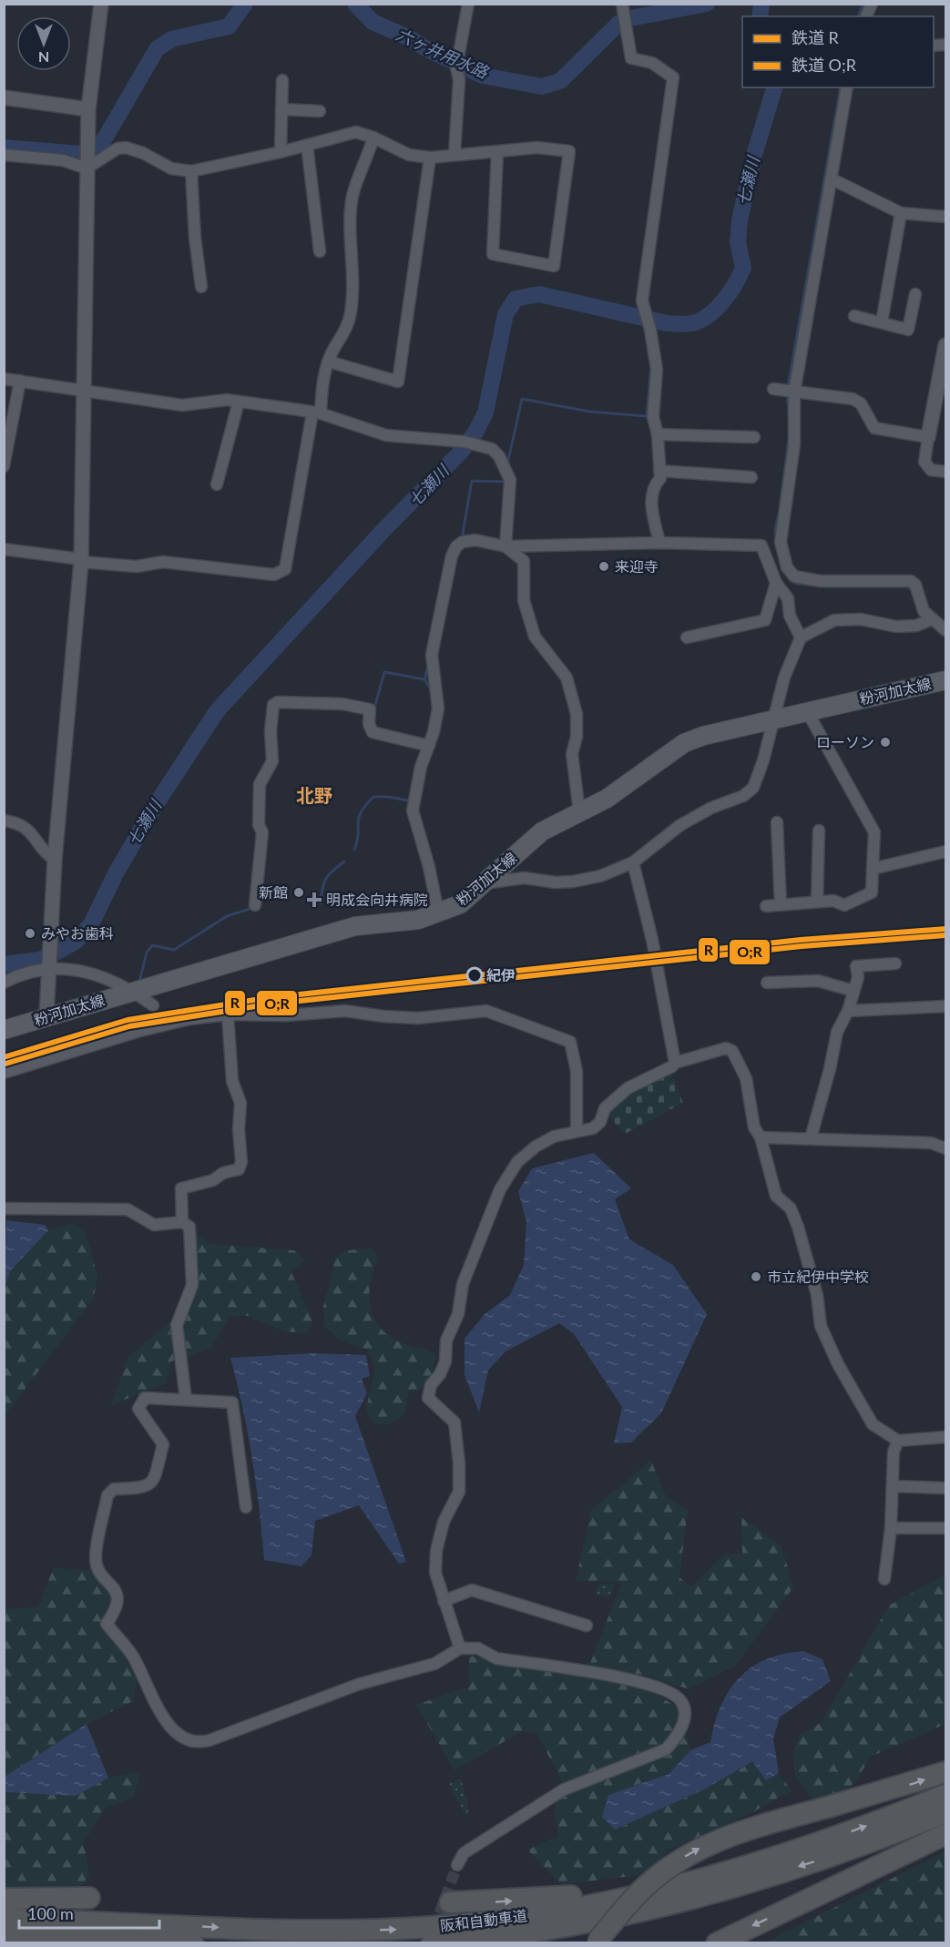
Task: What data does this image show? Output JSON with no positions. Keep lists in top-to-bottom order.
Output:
{
  "streets": {
    "highway": ["阪和自動車道"],
    "main road": ["粉河加太線"]
  },
  "districts": ["北野"],
  "water": ["六ヶ井用水路", "七瀬川"],
  "places": {
    "other": [
      "来迎寺",
      "ローソン",
      "新館",
      "みやお歯科",
      "紀伊",
      "市立紀伊中学校"
    ],
    "health": ["明成会向井病院"]
  },
  "lines": ["rail line R", "rail line O;R"],
  "legend": ["鉄道 R", "鉄道 O;R"],
  "scale_bar": "100 m",
  "north": "bottom"
}
